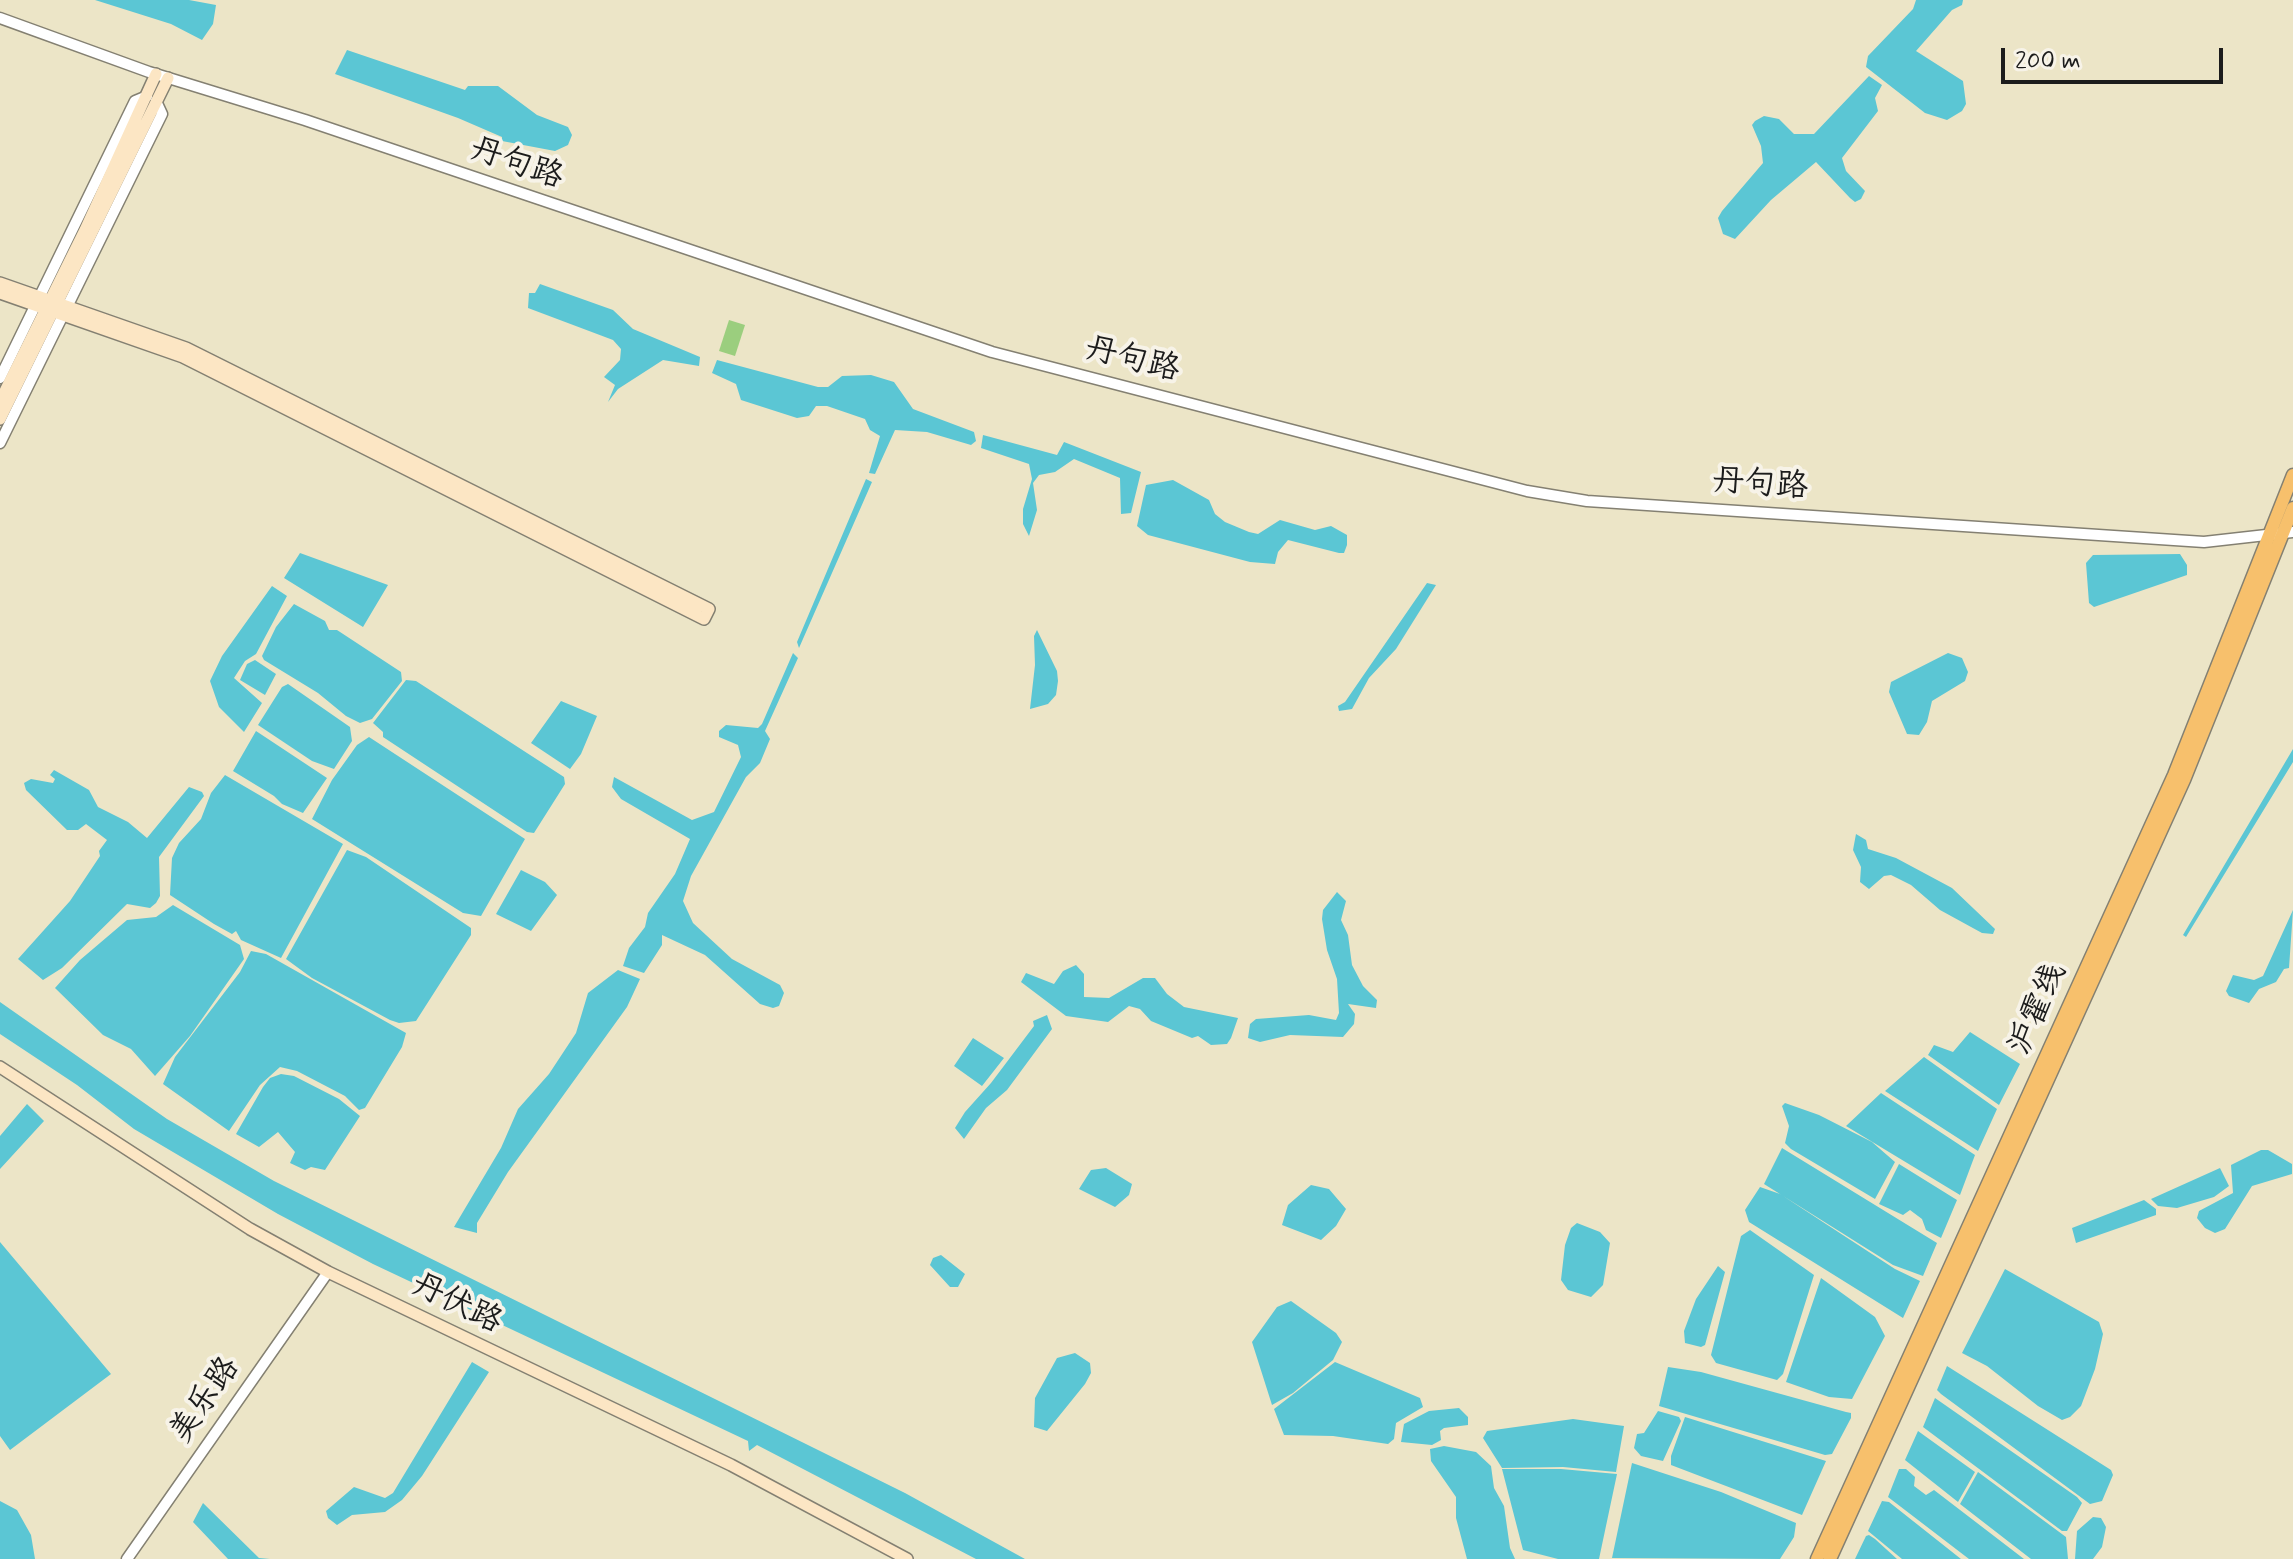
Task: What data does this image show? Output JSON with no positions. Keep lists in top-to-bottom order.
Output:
{
  "streets": {
    "highway": ["沪霍线"],
    "main road": ["丹伏路"],
    "street": ["丹句路", "美乐路"]
  },
  "crossings": [
    ["丹句路", "沪霍线"],
    ["丹伏路", "美乐路"]
  ],
  "scale_bar": "200 m"
}
